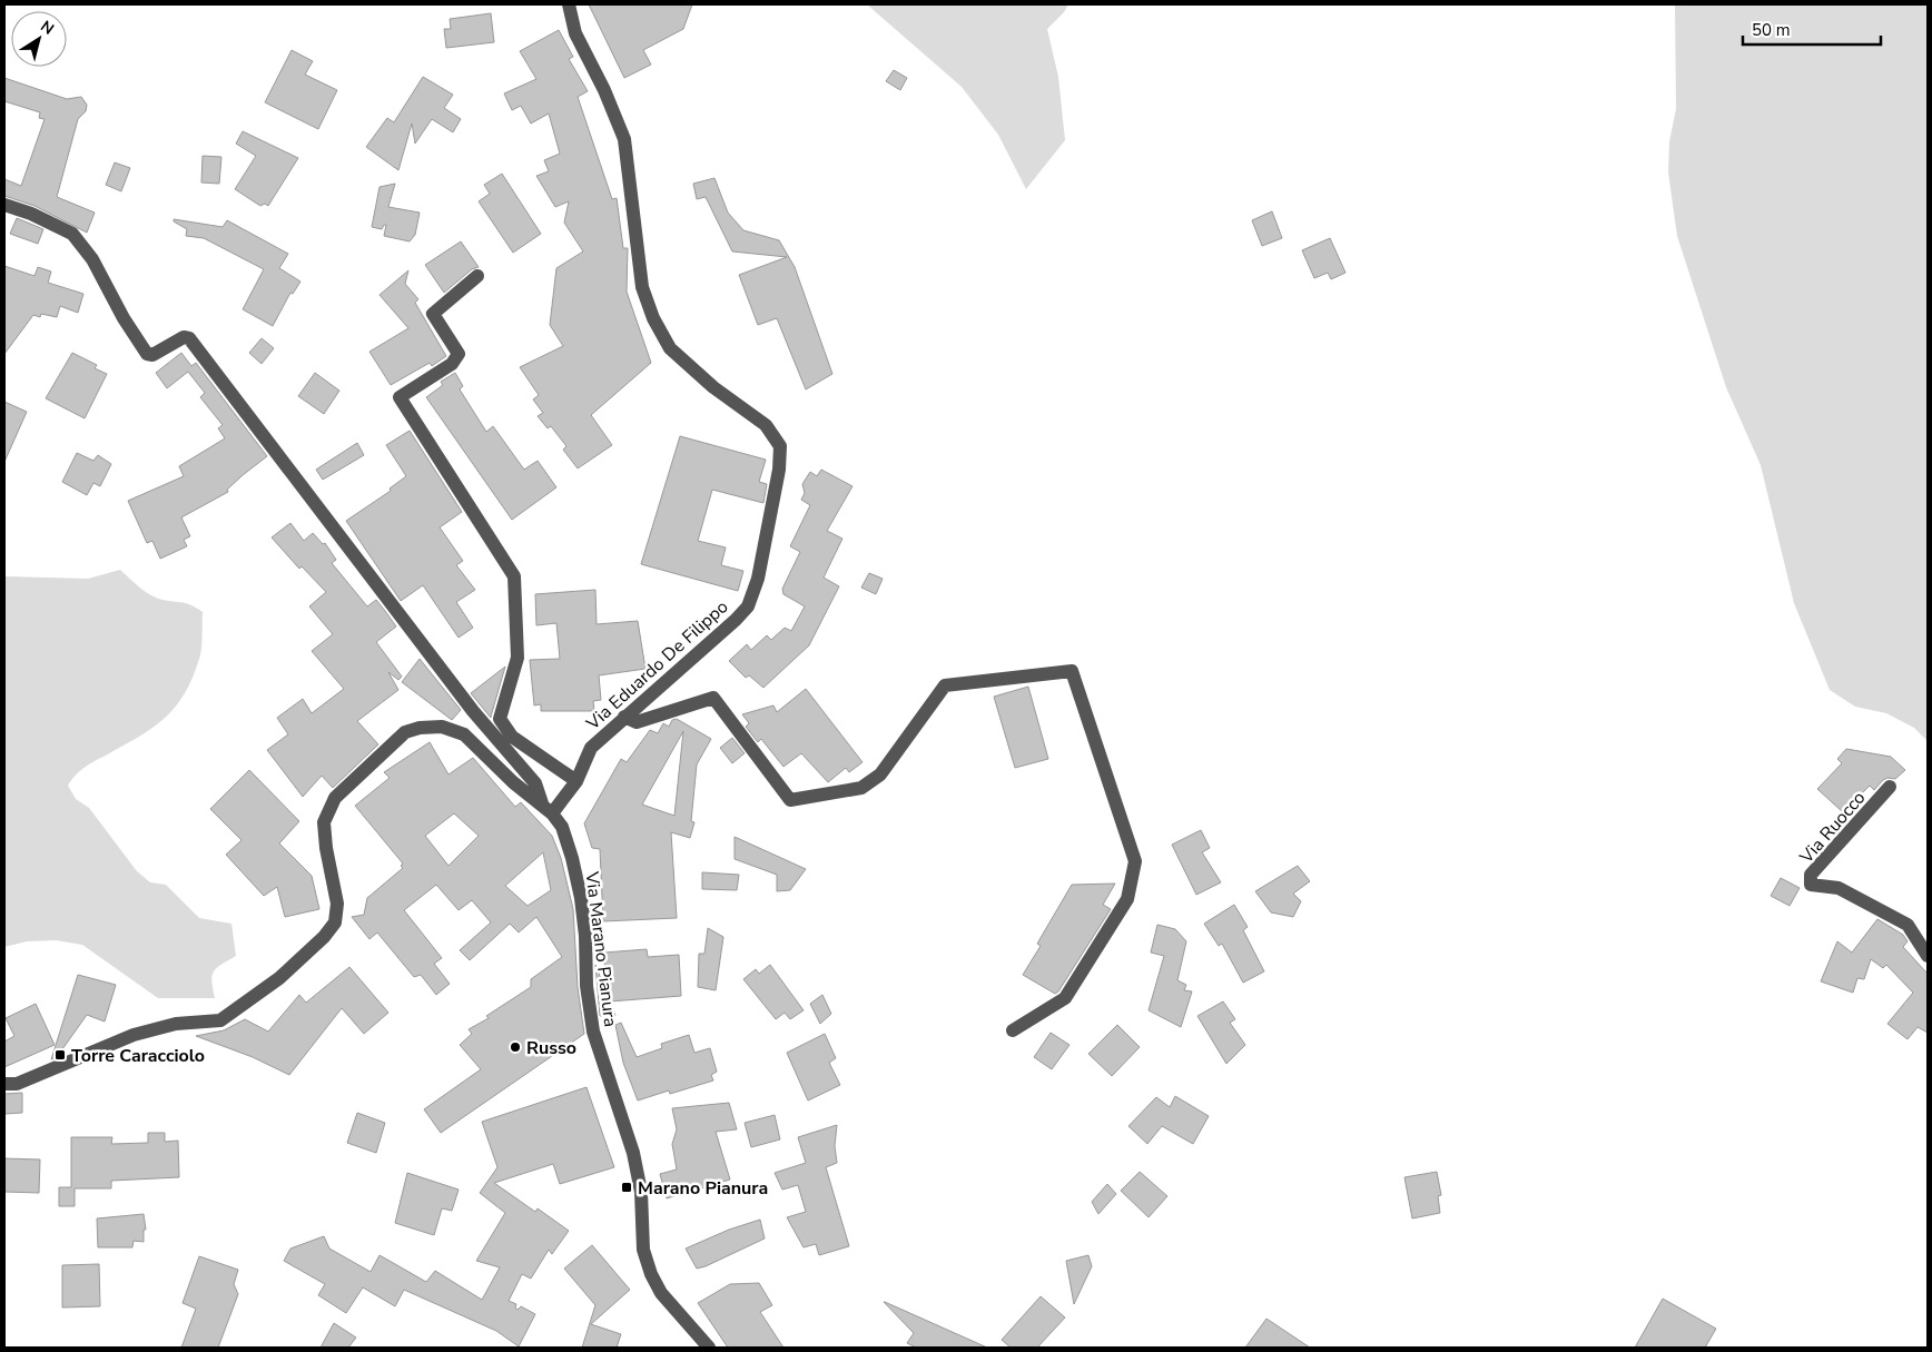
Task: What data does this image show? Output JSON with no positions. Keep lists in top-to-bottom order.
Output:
{
  "streets": {
    "street": ["Via Eduardo De Filippo", "Via Ruocco", "Via Marano Pianura"]
  },
  "crossings": [
    ["Via Eduardo De Filippo", "Via Marano Pianura"]
  ],
  "places": {
    "other": ["Russo"],
    "transit": ["Torre Caracciolo", "Marano Pianura"]
  },
  "scale_bar": "50 m",
  "north": "top right"
}
